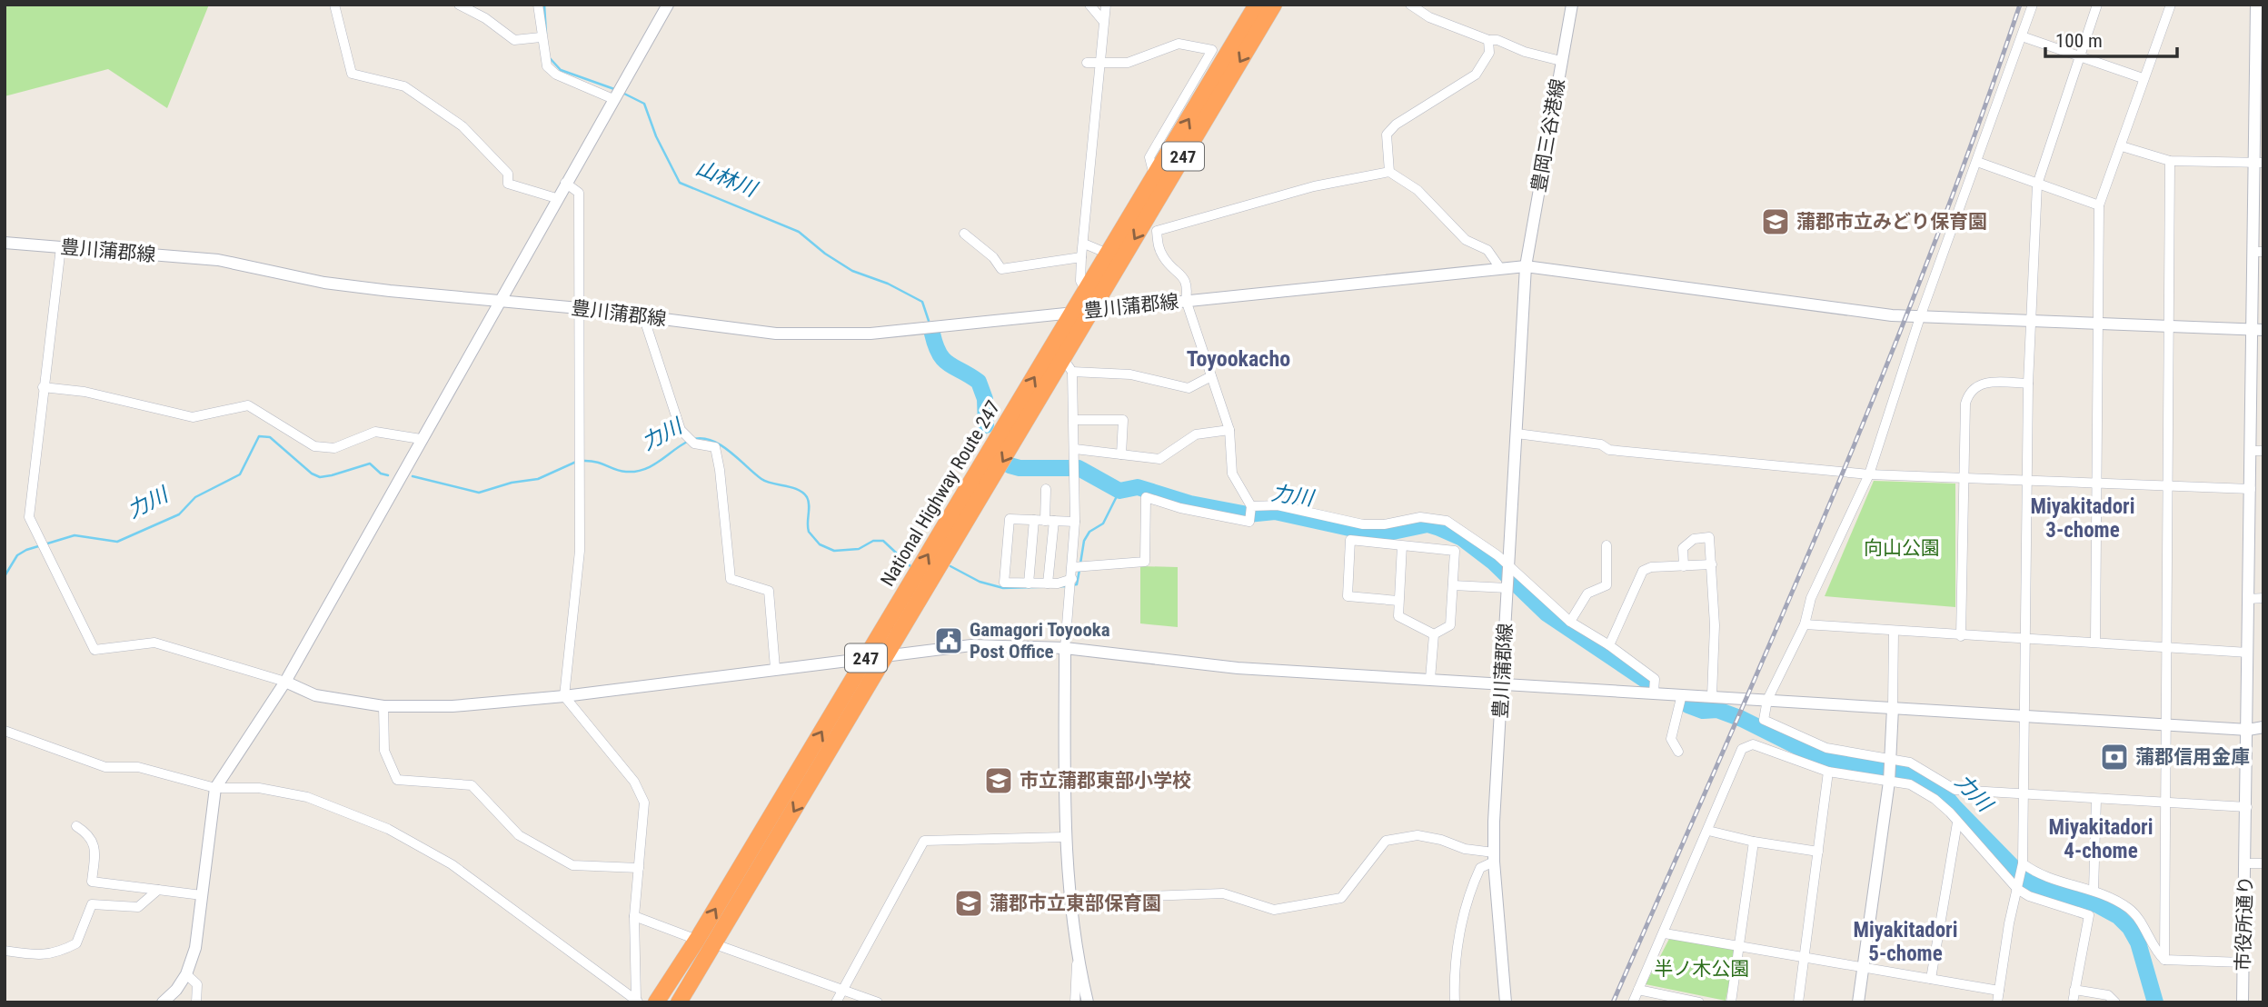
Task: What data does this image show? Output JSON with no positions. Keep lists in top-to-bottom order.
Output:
{
  "streets": {
    "highway": ["247", "National Highway Route 247"],
    "street": ["豊岡三谷港線", "豊川蒲郡線", "市役所通り"]
  },
  "crossings": [
    ["豊岡三谷港線", "豊川蒲郡線"],
    ["豊川蒲郡線", "National Highway Route 247"]
  ],
  "districts": [
    "Toyookacho",
    "Miyakitadori 3-chome",
    "Miyakitadori 4-chome",
    "Miyakitadori 5-chome"
  ],
  "water": ["山林川", "力川"],
  "parks": ["向山公園", "半ノ木公園"],
  "places": {
    "school or university": ["蒲郡市立みどり保育園", "市立蒲郡東部小学校", "蒲郡市立東部保育園"],
    "public building": ["Gamagori Toyooka Post Office"],
    "bank": ["蒲郡信用金庫"]
  },
  "scale_bar": "100 m"
}
